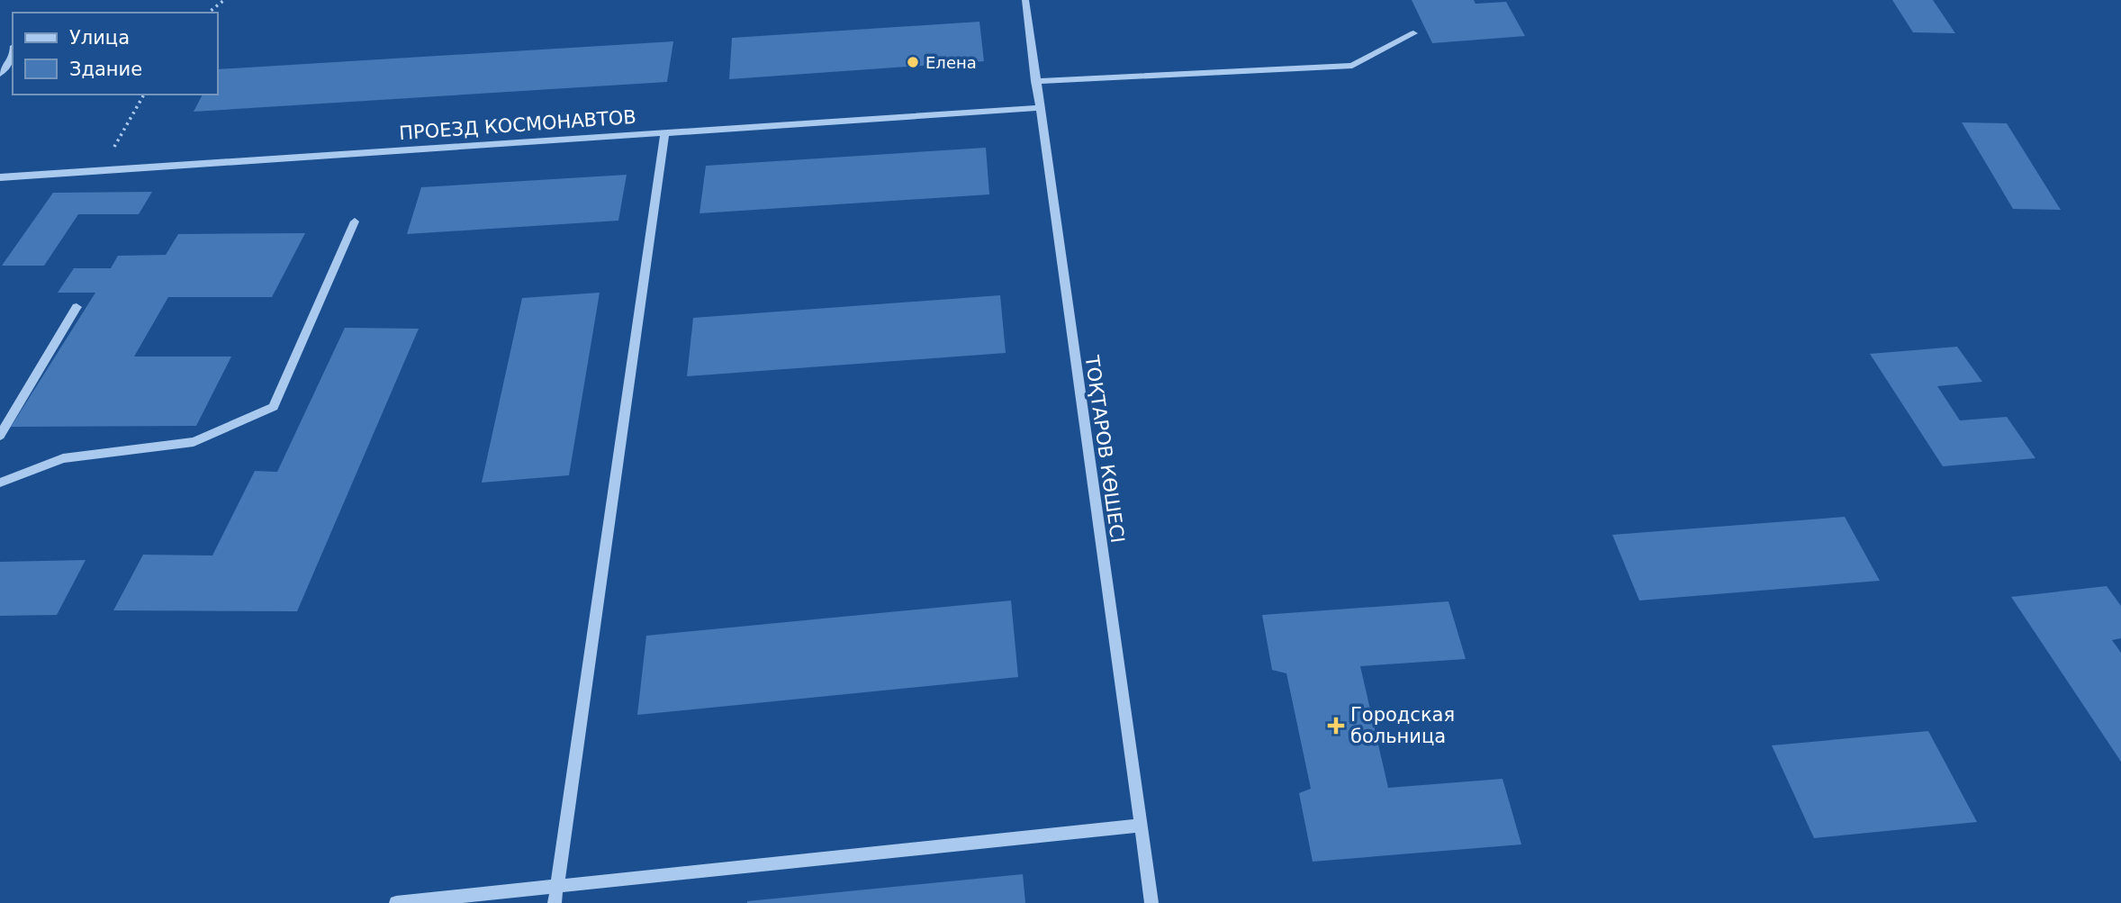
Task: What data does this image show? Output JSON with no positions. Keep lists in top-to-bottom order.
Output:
{
  "streets": {
    "street": ["ПРОЕЗД КОСМОНАВТОВ", "ТОҚТАРОВ КӨШЕСІ"]
  },
  "crossings": [
    ["ПРОЕЗД КОСМОНАВТОВ", "ТОҚТАРОВ КӨШЕСІ"]
  ],
  "places": {
    "other": ["Елена"],
    "health": ["Городская больница"]
  },
  "legend": ["Улица", "Здание"]
}
